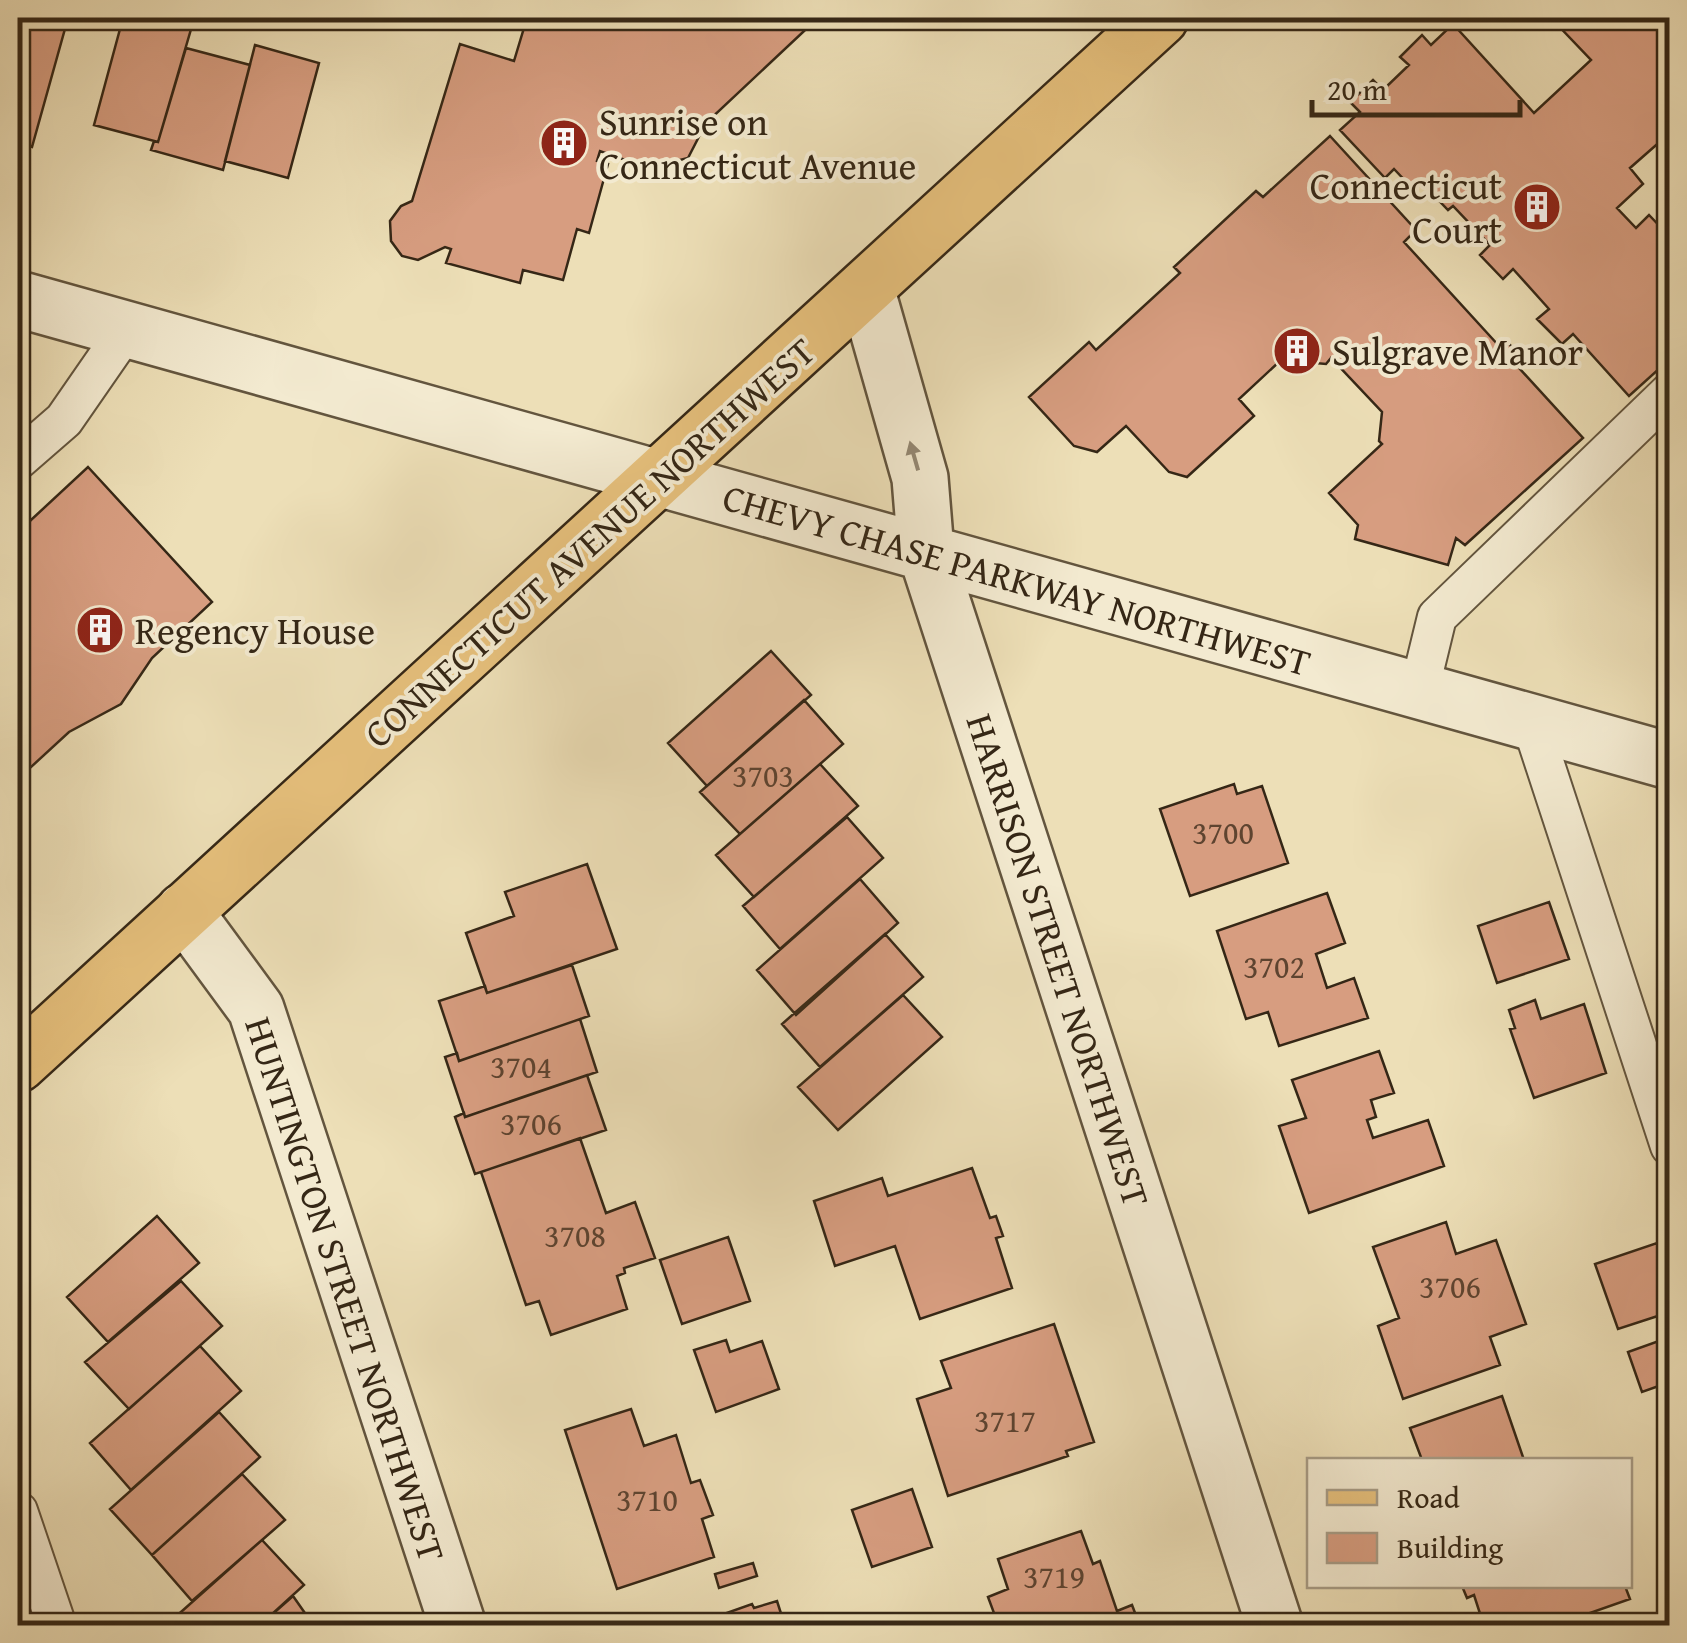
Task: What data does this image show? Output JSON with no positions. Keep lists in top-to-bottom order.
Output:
{
  "streets": {
    "main road": ["CONNECTICUT AVENUE NORTHWEST"],
    "street": ["CHEVY CHASE PARKWAY NORTHWEST", "HARRISON STREET NORTHWEST", "HUNTINGTON STREET NORTHWEST"]
  },
  "crossings": [
    ["CONNECTICUT AVENUE NORTHWEST", "CHEVY CHASE PARKWAY NORTHWEST"],
    ["CONNECTICUT AVENUE NORTHWEST", "HARRISON STREET NORTHWEST"],
    ["CONNECTICUT AVENUE NORTHWEST", "HUNTINGTON STREET NORTHWEST"],
    ["CHEVY CHASE PARKWAY NORTHWEST", "HARRISON STREET NORTHWEST"]
  ],
  "places": {
    "building": [
      "Sunrise on Connecticut Avenue",
      "Connecticut Court",
      "Sulgrave Manor",
      "Regency House"
    ]
  },
  "house_numbers": [
    "3703",
    "3700",
    "3702",
    "3704",
    "3706",
    "3708",
    "3706",
    "3717",
    "3710",
    "3719"
  ],
  "legend": ["Road", "Building"],
  "scale_bar": "20 m"
}
